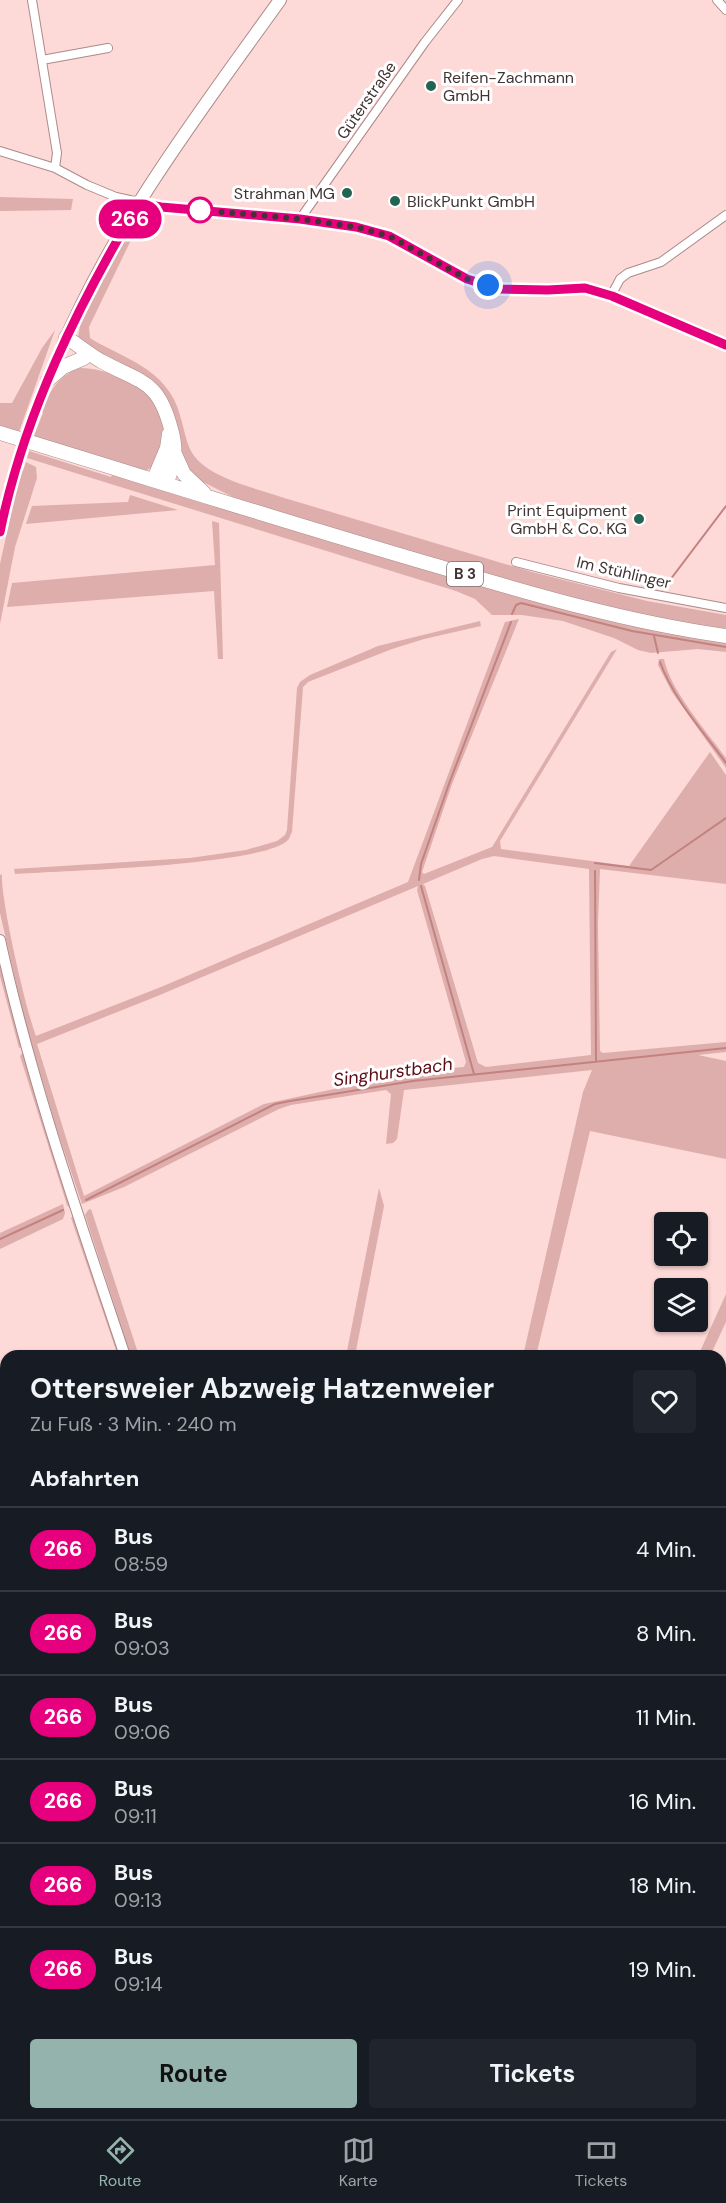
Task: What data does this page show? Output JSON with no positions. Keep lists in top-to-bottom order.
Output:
{
  "streets": {
    "main road": ["B 3"],
    "street": ["Güterstraße", "Im Stühlinger"]
  },
  "water": ["Singhurstbach"],
  "places": [
    "Reifen-Zachmann GmbH",
    "Strahman MG",
    "BlickPunkt GmbH",
    "Print Equipment GmbH & Co. KG"
  ],
  "lines": ["bus line 266"],
  "page": {
    "on_map": "266",
    "heading": [
      ["Ottersweier Abzweig Hatzenweier", "Zu Fuß · 3 Min. · 240 m"],
      "Abfahrten"
    ],
    "list": [
      {
        "mark": "266",
        "name": "Bus",
        "note": "08:59",
        "value": "4 Min."
      },
      {
        "mark": "266",
        "name": "Bus",
        "note": "09:03",
        "value": "8 Min."
      },
      {
        "mark": "266",
        "name": "Bus",
        "note": "09:06",
        "value": "11 Min."
      },
      {
        "mark": "266",
        "name": "Bus",
        "note": "09:11",
        "value": "16 Min."
      },
      {
        "mark": "266",
        "name": "Bus",
        "note": "09:13",
        "value": "18 Min."
      },
      {
        "mark": "266",
        "name": "Bus",
        "note": "09:14",
        "value": "19 Min."
      }
    ],
    "buttons": ["Route", "Tickets"],
    "tabs": ["Route", "Karte", "Tickets"]
  }
}
